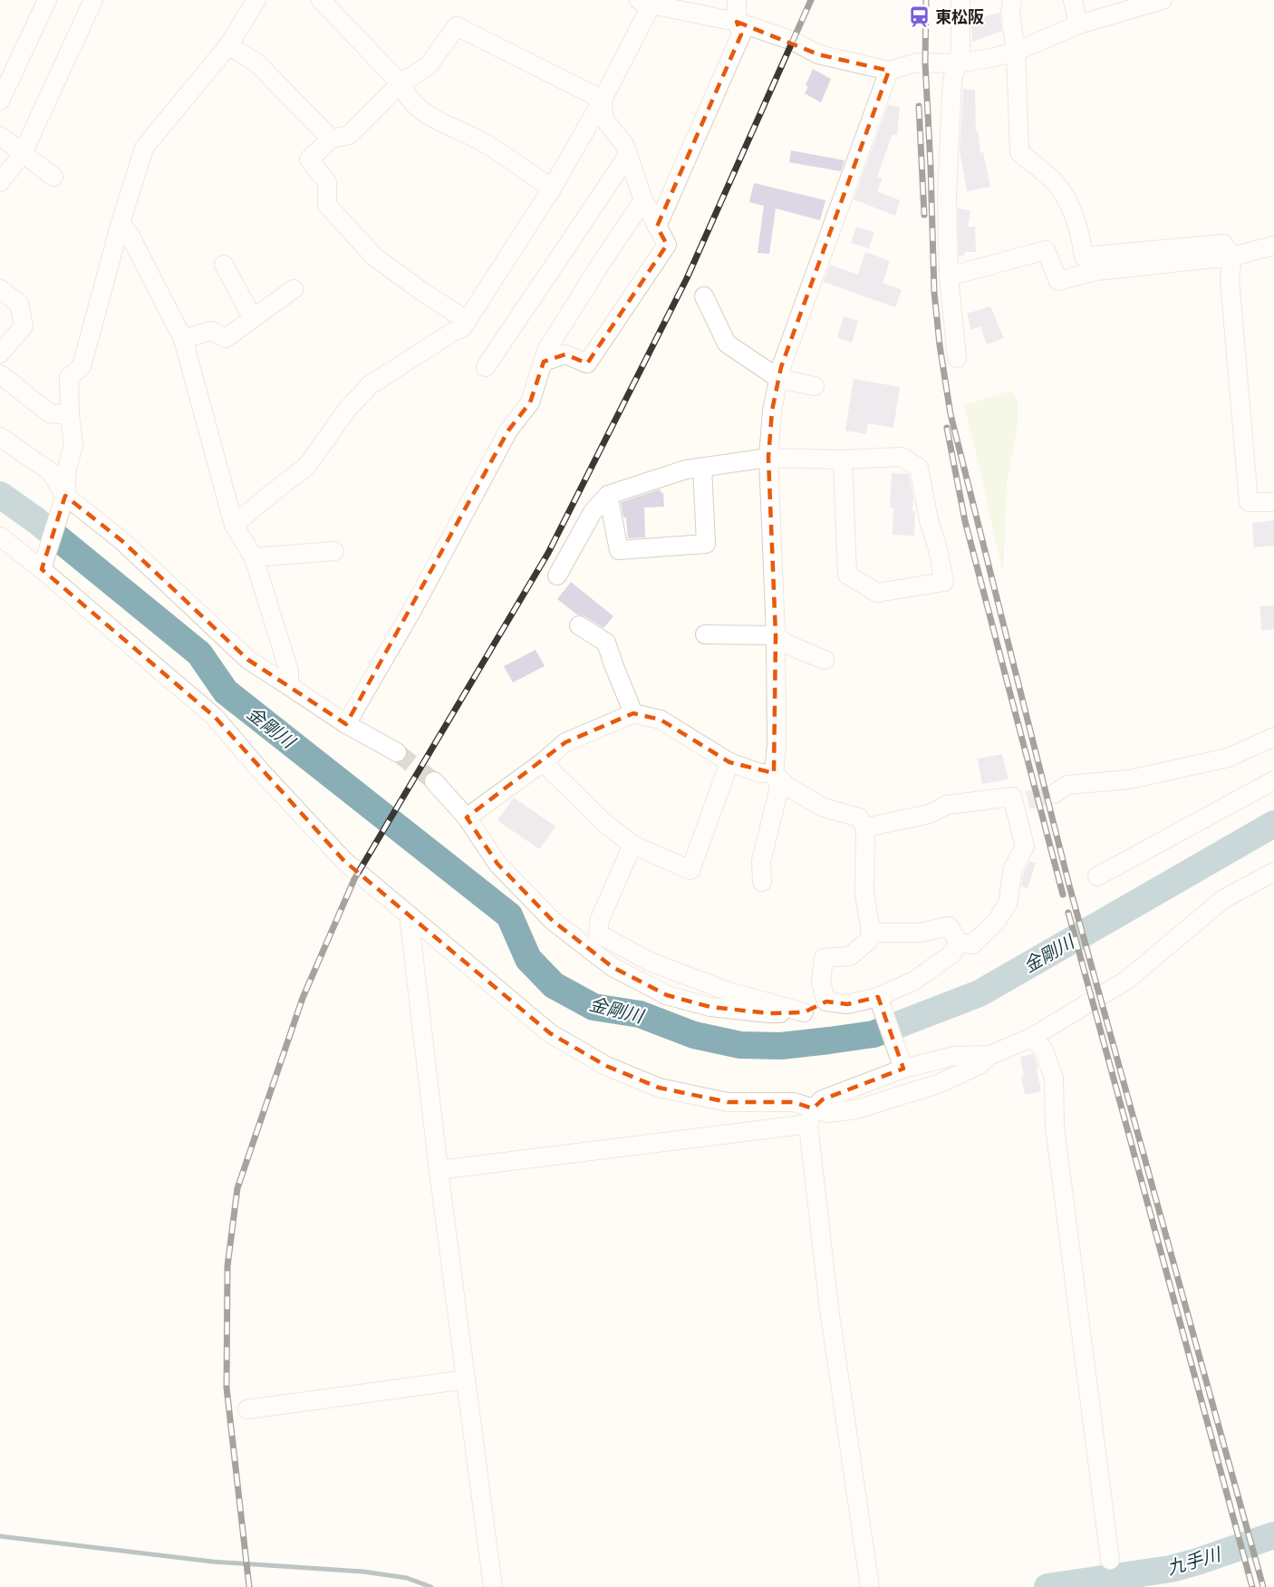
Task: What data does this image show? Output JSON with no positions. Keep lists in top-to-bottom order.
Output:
{
  "water": ["金剛川", "九手川"],
  "places": {
    "station": ["東松阪"]
  }
}
